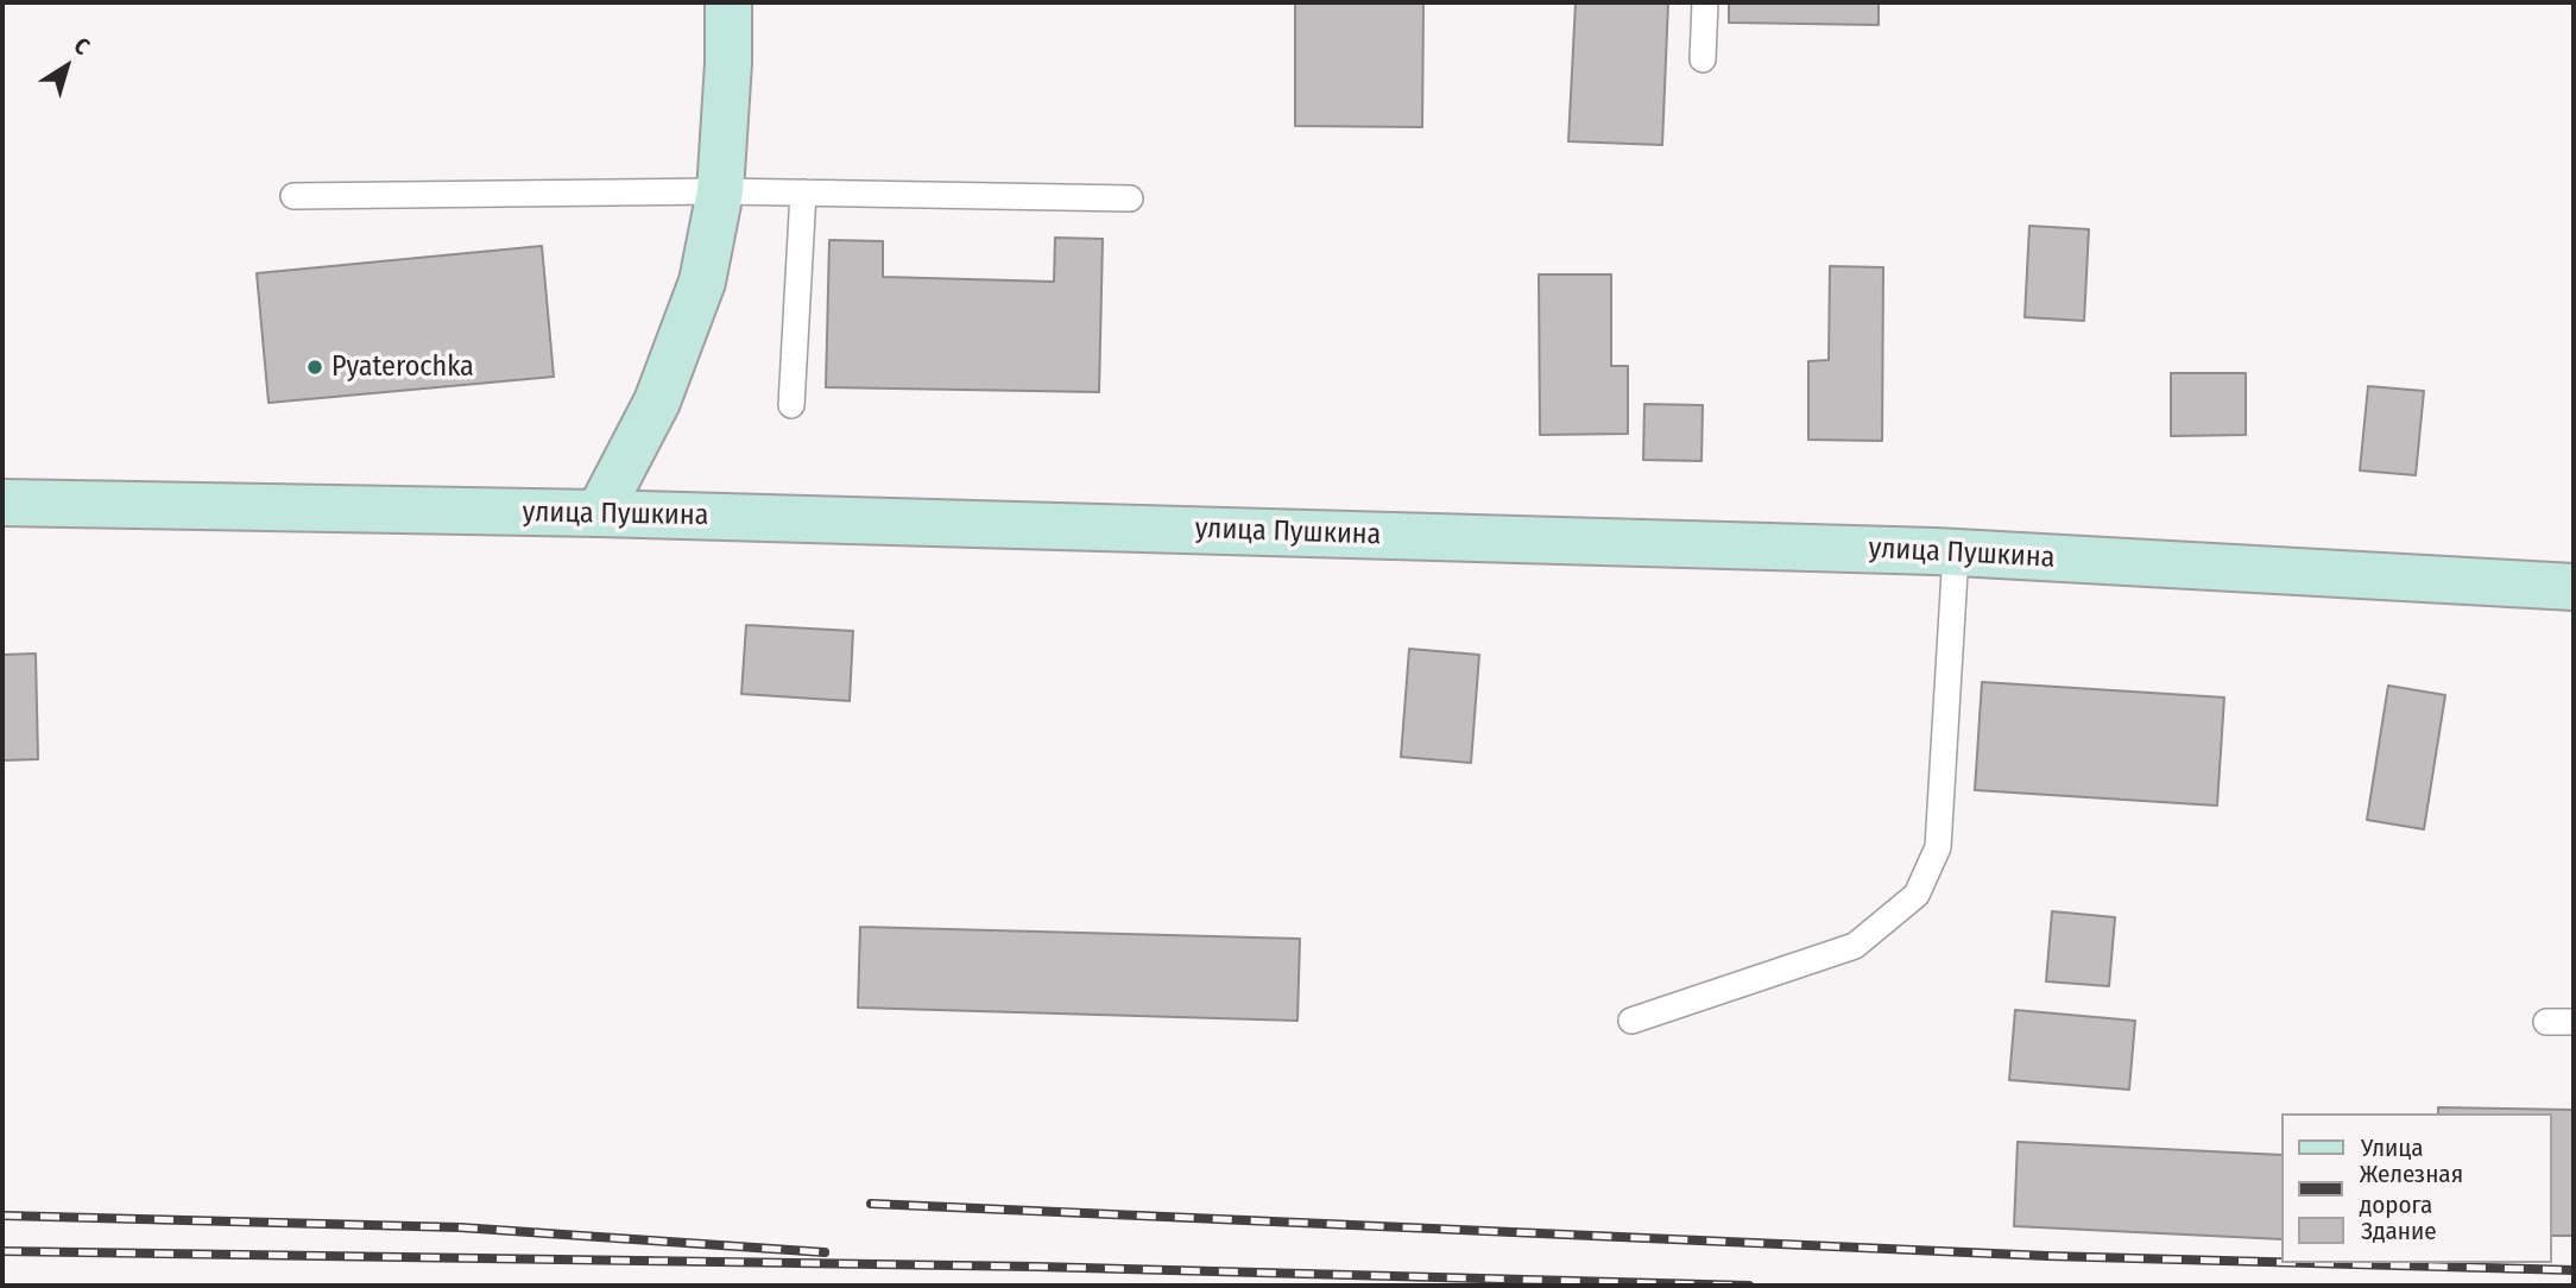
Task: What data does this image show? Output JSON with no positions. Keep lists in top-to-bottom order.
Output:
{
  "streets": {
    "main road": ["улица Пушкина"]
  },
  "places": ["Pyaterochka"],
  "legend": ["Улица", "Железная дорога", "Здание"],
  "north": "top right"
}
